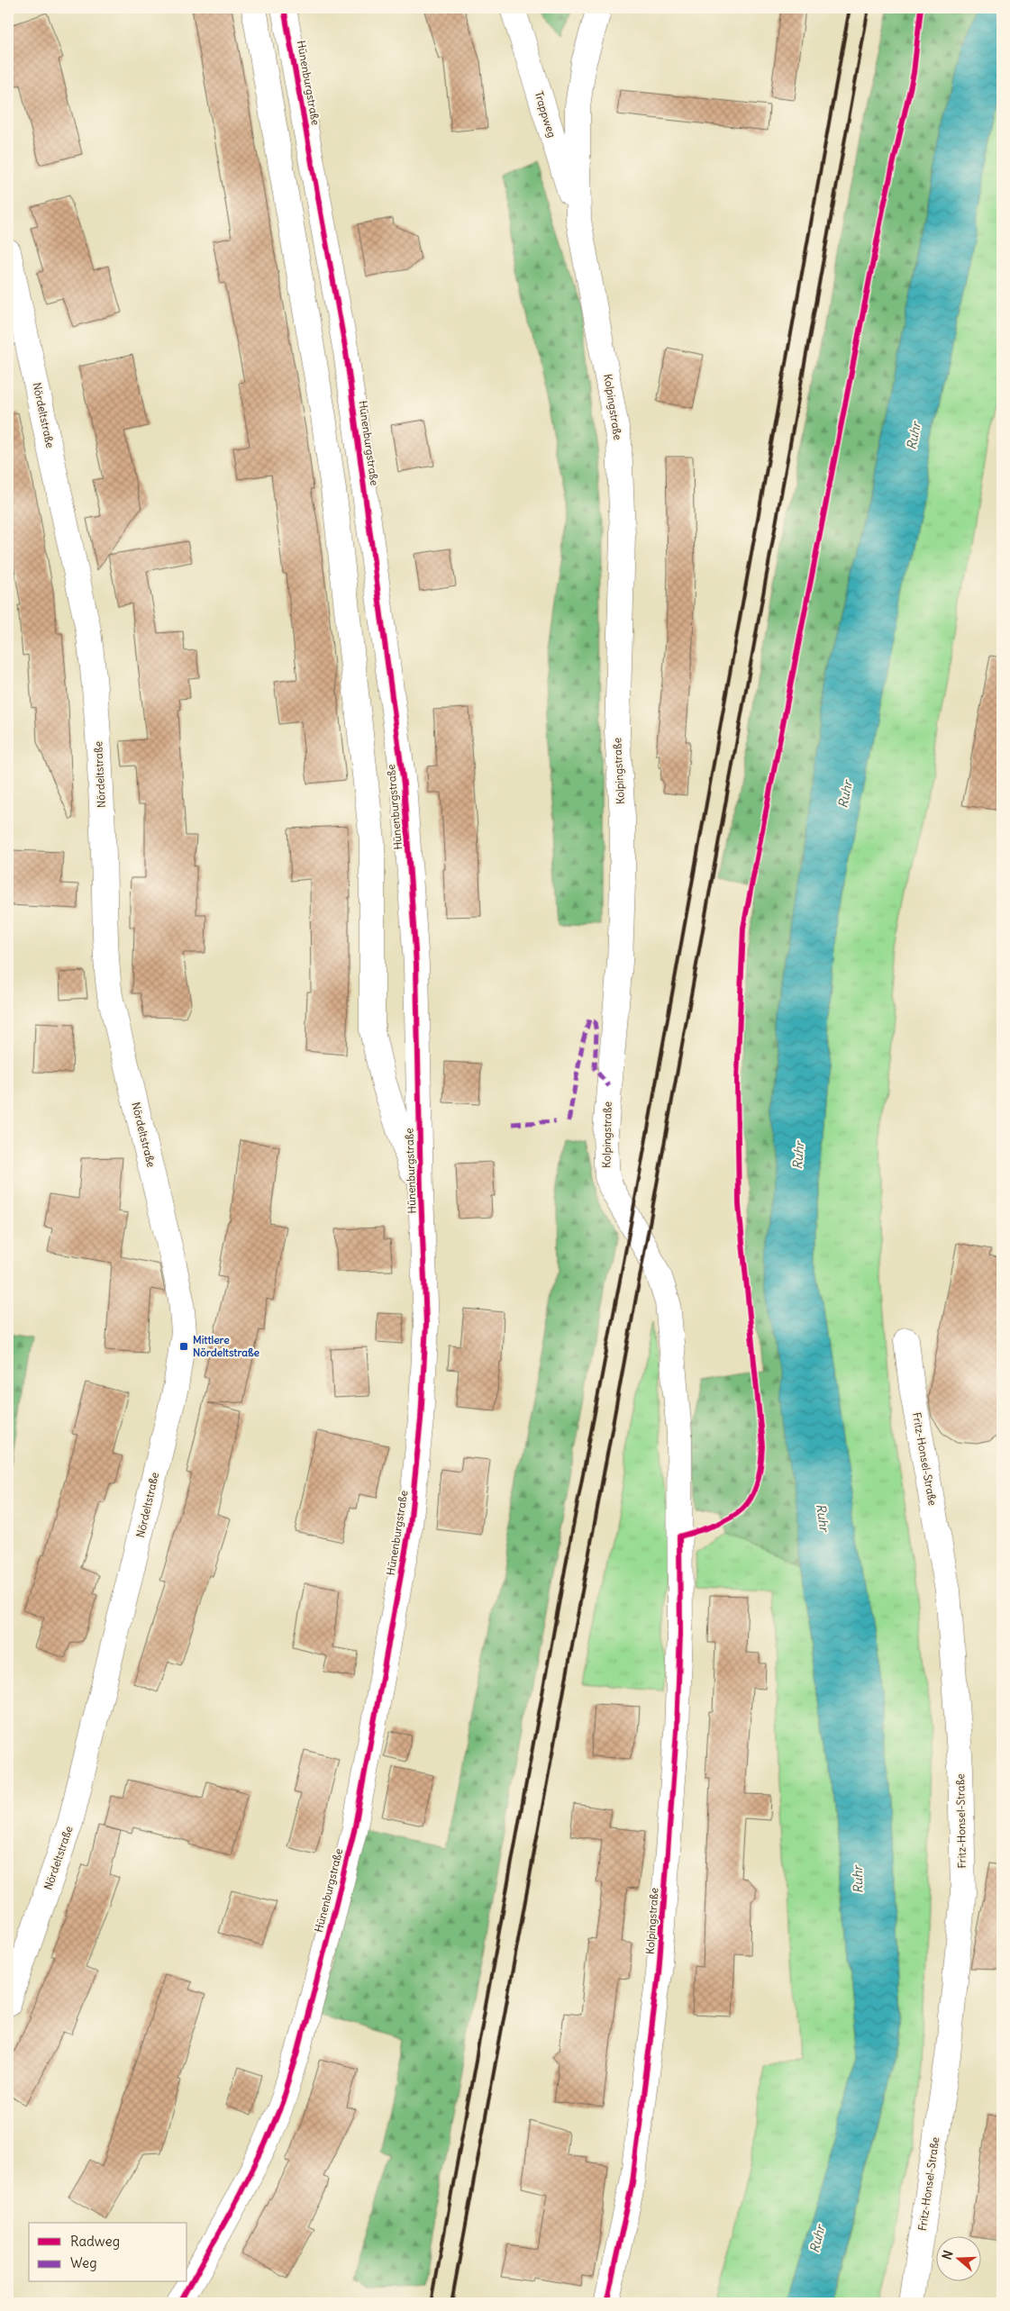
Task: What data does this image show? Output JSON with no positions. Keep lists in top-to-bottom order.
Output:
{
  "streets": {
    "street": [
      "Hünenburgstraße",
      "Trappweg",
      "Kolpingstraße",
      "Nördeltstraße",
      "Fritz-Honsel-Straße"
    ]
  },
  "crossings": [
    ["Trappweg", "Kolpingstraße"]
  ],
  "water": ["Ruhr"],
  "places": {
    "transit": ["Mittlere Nördeltstraße"]
  },
  "legend": ["Radweg", "Weg"],
  "north": "left"
}
